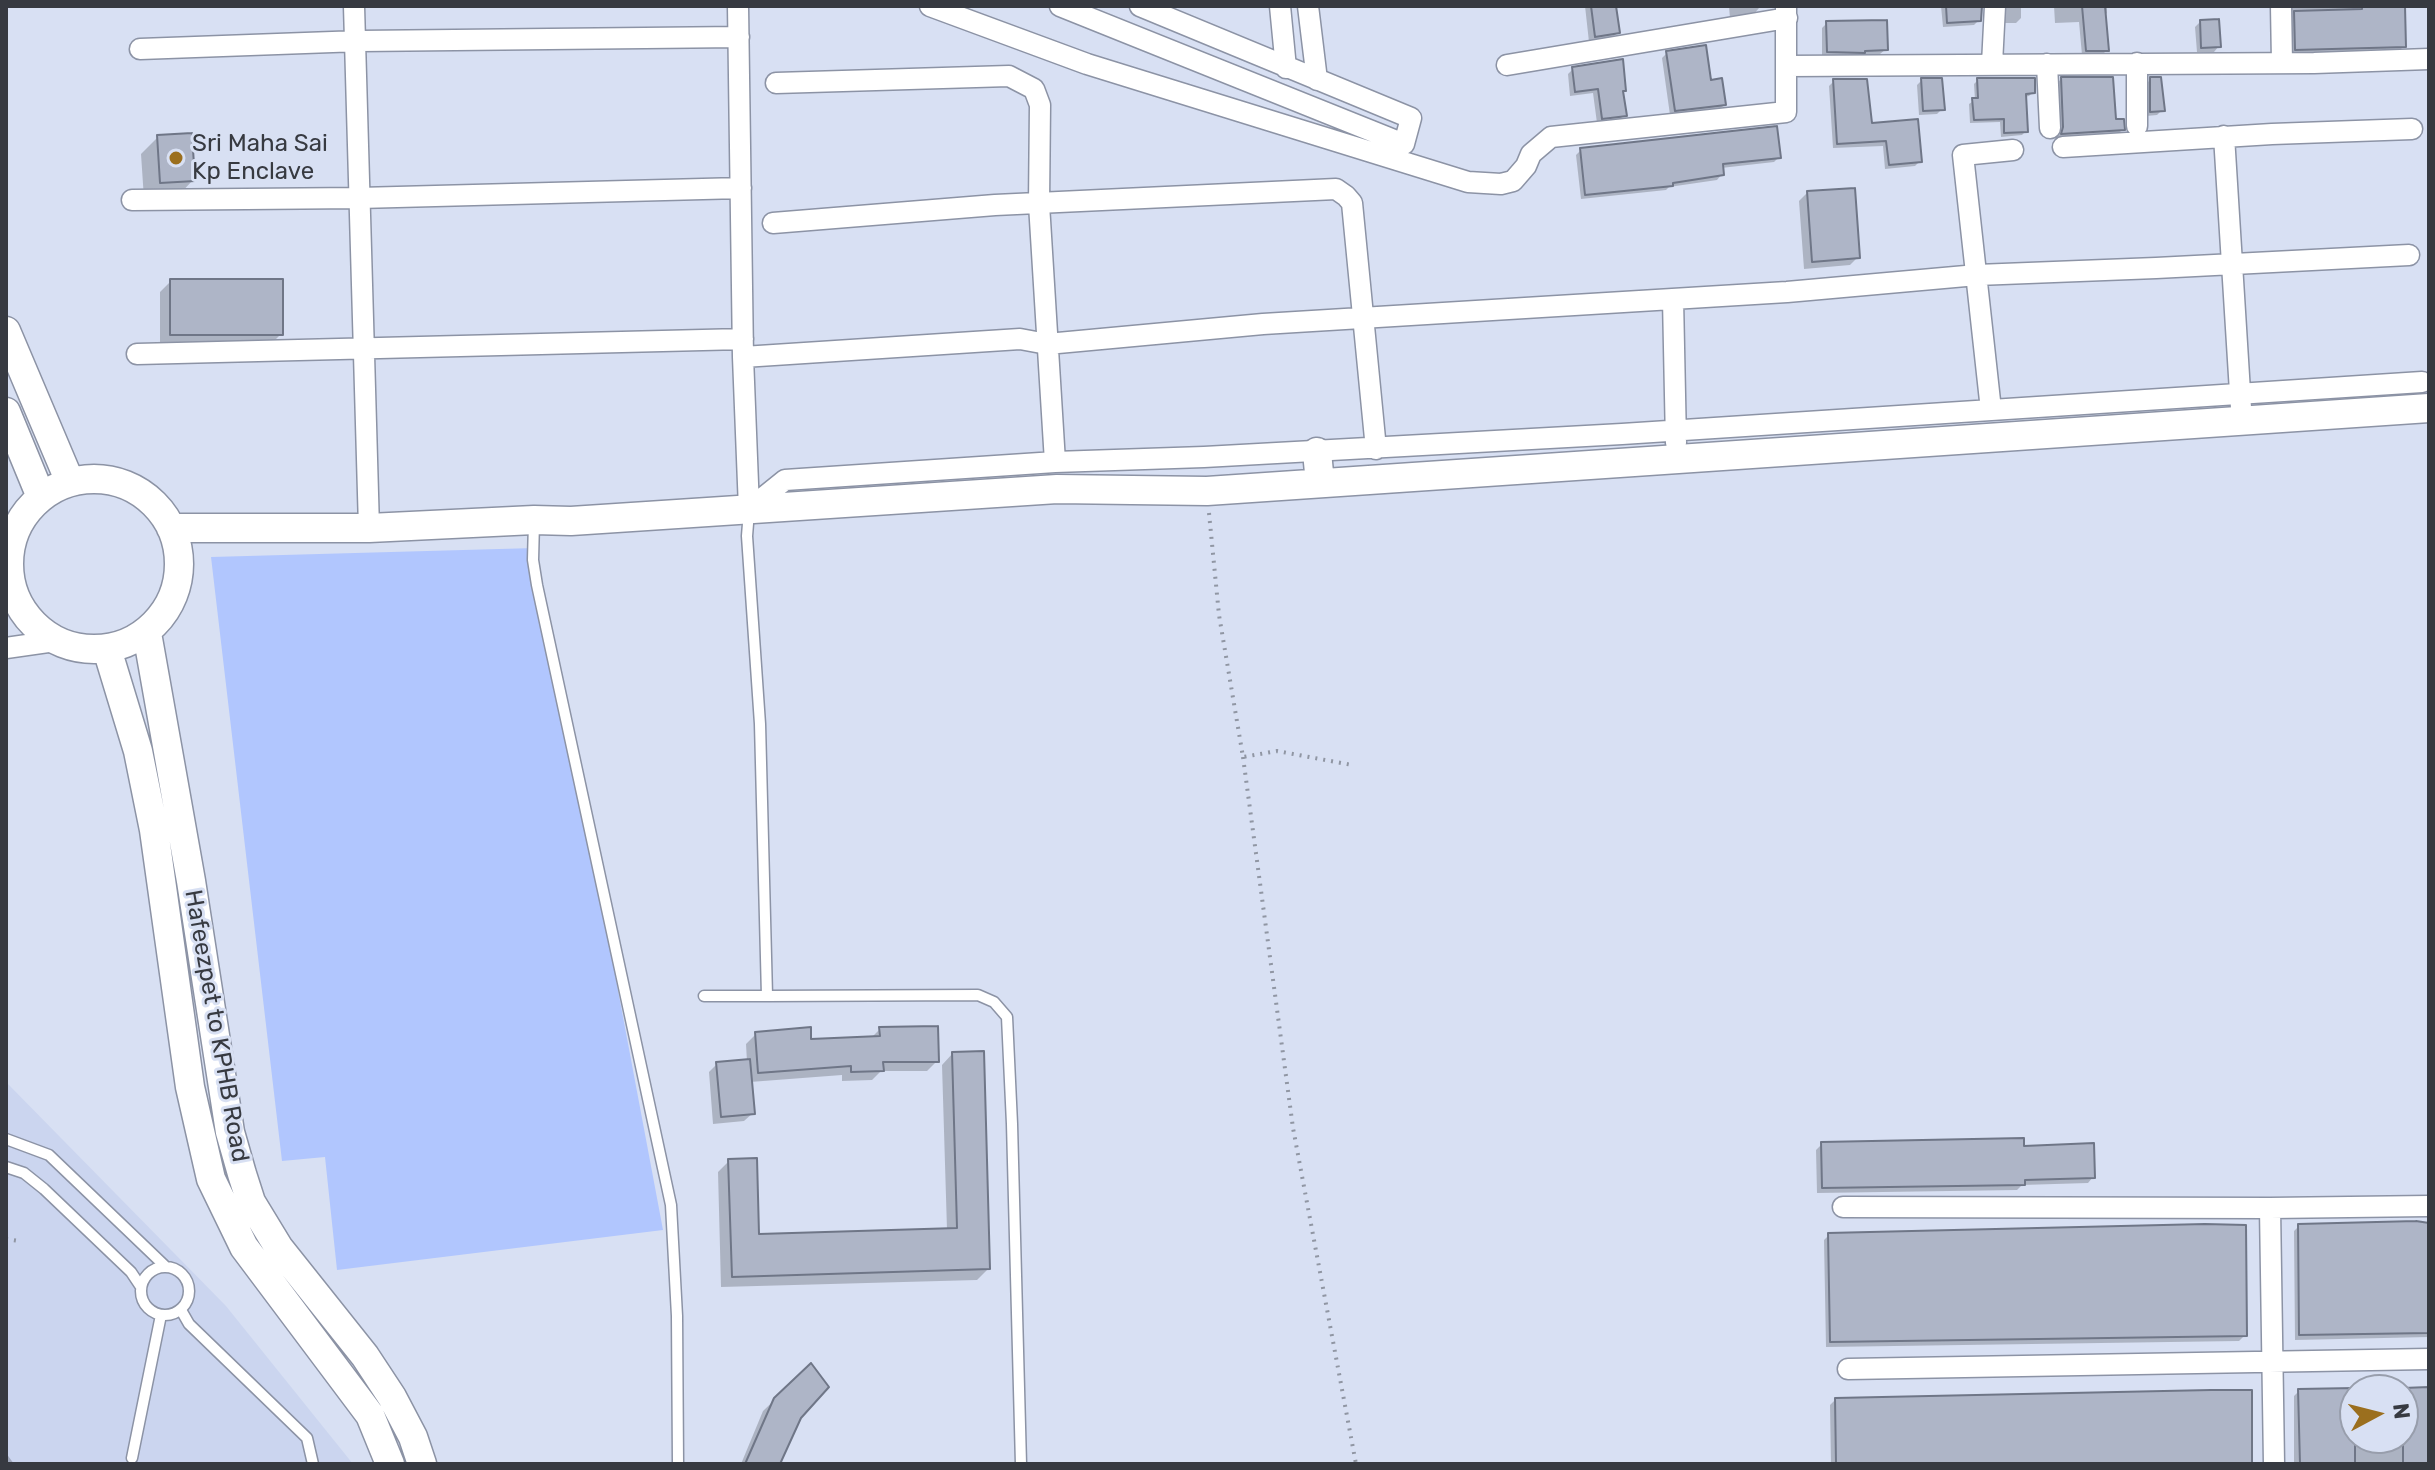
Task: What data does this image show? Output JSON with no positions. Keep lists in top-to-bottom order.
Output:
{
  "streets": {
    "main road": ["Hafeezpet to KPHB Road"]
  },
  "places": ["Sri Maha Sai Kp Enclave"],
  "north": "right"
}
